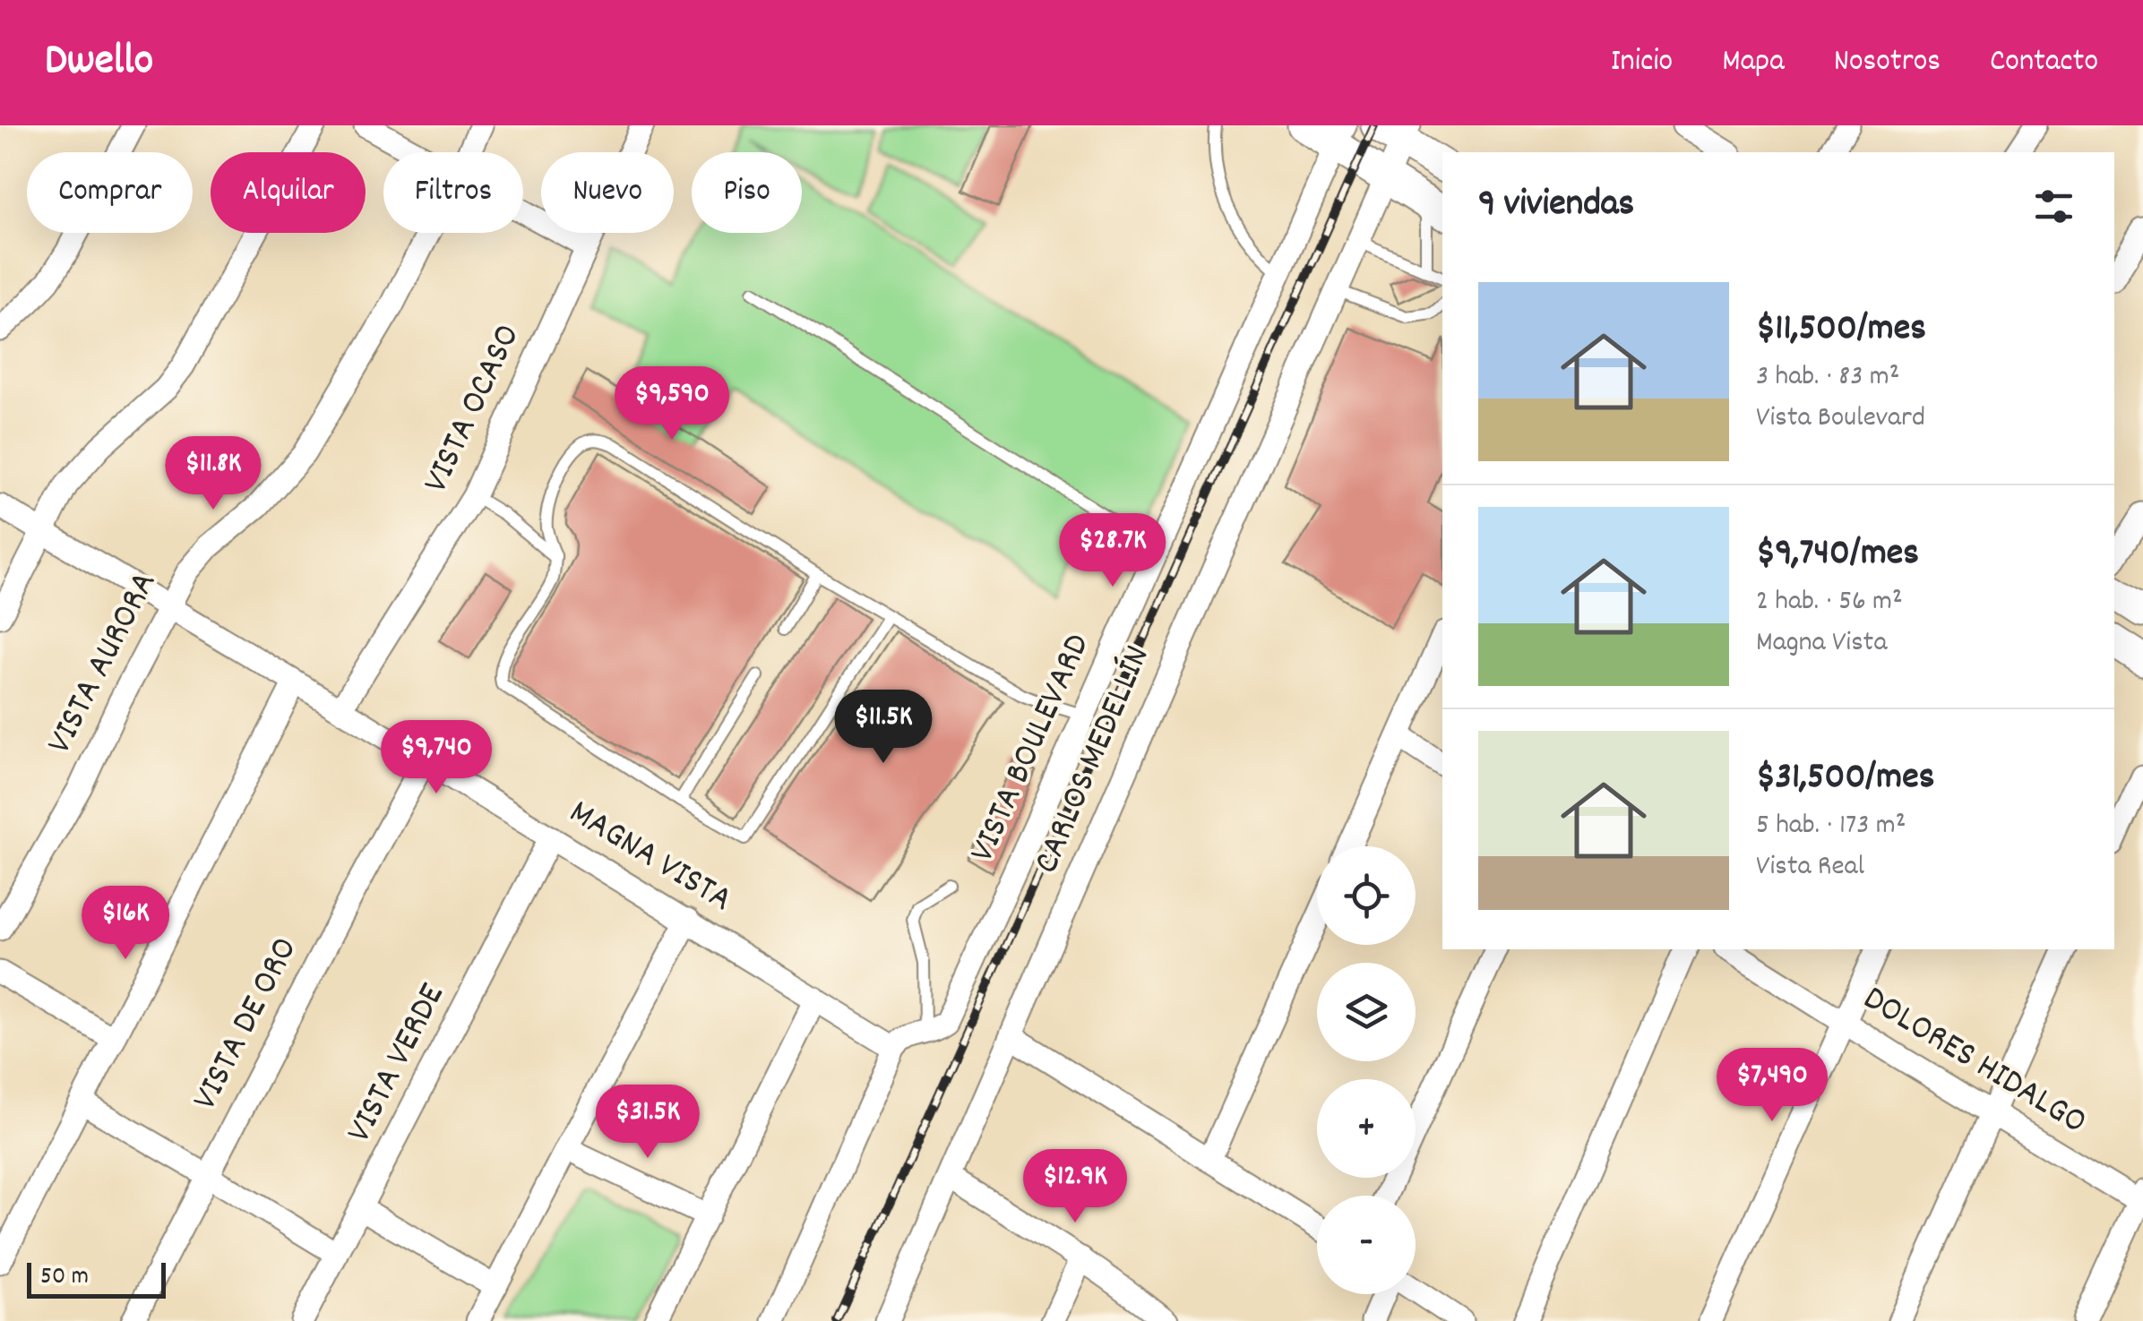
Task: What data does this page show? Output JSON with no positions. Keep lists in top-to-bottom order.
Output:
{
  "streets": {
    "street": [
      "VISTA OCASO",
      "VISTA AURORA",
      "VISTA BOULEVARD",
      "CARLOS MEDELLÍN",
      "MAGNA VISTA",
      "VISTA DE ORO",
      "DOLORES HIDALGO",
      "VISTA VERDE"
    ]
  },
  "crossings": [
    ["VISTA OCASO", "MAGNA VISTA"],
    ["VISTA AURORA", "MAGNA VISTA"],
    ["VISTA BOULEVARD", "MAGNA VISTA"],
    ["MAGNA VISTA", "VISTA DE ORO"],
    ["MAGNA VISTA", "VISTA VERDE"]
  ],
  "scale_bar": "50 m",
  "page": {
    "header": "Dwello",
    "nav": [
      "Inicio",
      "Mapa",
      "Nosotros",
      "Contacto"
    ],
    "chip": [
      "Comprar",
      "Alquilar",
      "Filtros",
      "Nuevo",
      "Piso"
    ],
    "heading": "9 viviendas",
    "list": [
      {
        "name": "$11,500/mes",
        "note": "3 hab. · 83 m² · Vista Boulevard"
      },
      {
        "name": "$9,740/mes",
        "note": "2 hab. · 56 m² · Magna Vista"
      },
      {
        "name": "$31,500/mes",
        "note": "5 hab. · 173 m² · Vista Real"
      }
    ],
    "price": [
      "$9,590",
      "$11.8K",
      "$28.7K",
      "$11.5K",
      "$9,740",
      "$16K",
      "$7,490",
      "$31.5K",
      "$12.9K"
    ],
    "map_buttons": ["+", "−"],
    "scale": "50 m"
  }
}
